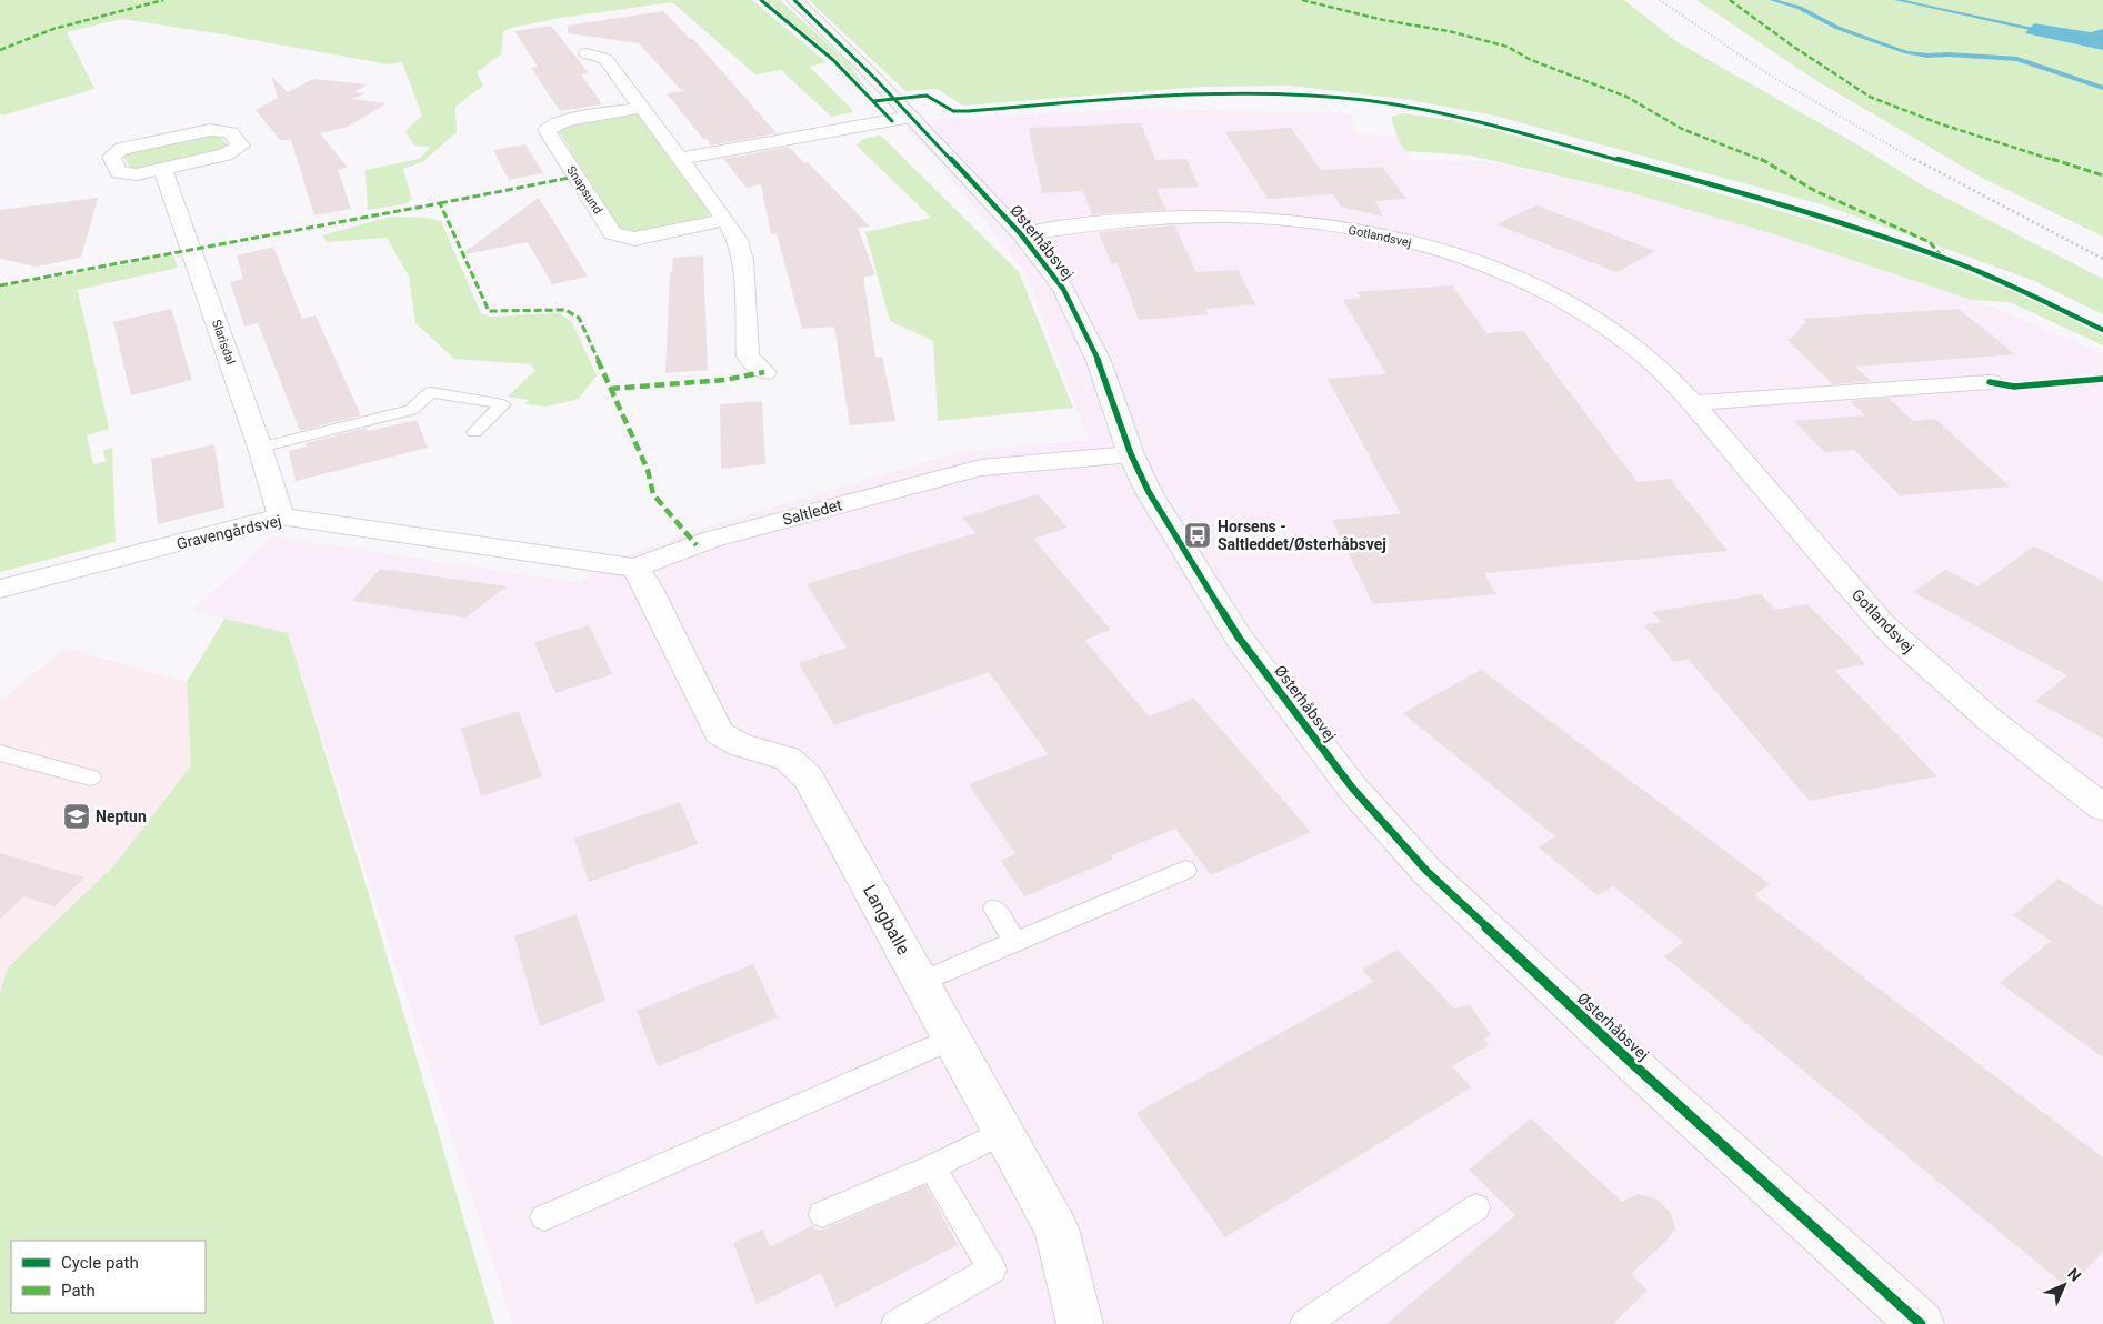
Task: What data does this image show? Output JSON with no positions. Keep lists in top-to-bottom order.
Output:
{
  "streets": {
    "street": [
      "Snapsund",
      "Gotlandsvej",
      "Østerhåbsvej",
      "Slarisdal",
      "Saltledet",
      "Gravengårdsvej",
      "Langballe"
    ]
  },
  "crossings": [
    ["Gotlandsvej", "Østerhåbsvej"],
    ["Østerhåbsvej", "Saltledet"],
    ["Slarisdal", "Gravengårdsvej"],
    ["Saltledet", "Gravengårdsvej"],
    ["Saltledet", "Langballe"]
  ],
  "places": {
    "bus stop": ["Horsens - Saltleddet/Østerhåbsvej"],
    "school or university": ["Neptun"]
  },
  "legend": ["Cycle path", "Path"],
  "north": "top right"
}
